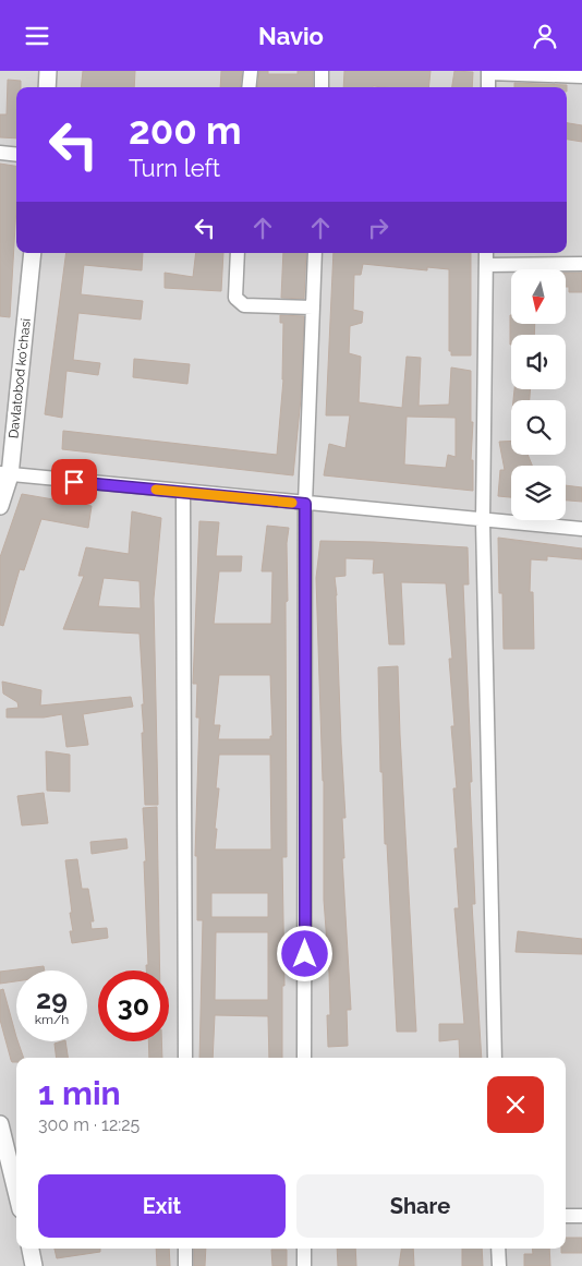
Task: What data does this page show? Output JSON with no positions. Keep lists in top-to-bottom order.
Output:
{
  "streets": {
    "street": ["Davlatobod ko'chasi"]
  },
  "north": "bottom",
  "page": {
    "header": "Navio",
    "turn": ["200 m", "Turn left"],
    "speed": "29 km/h",
    "limit": "30",
    "heading": ["1 min", "300 m · 12:25"],
    "buttons": ["Exit", "Share"]
  }
}
